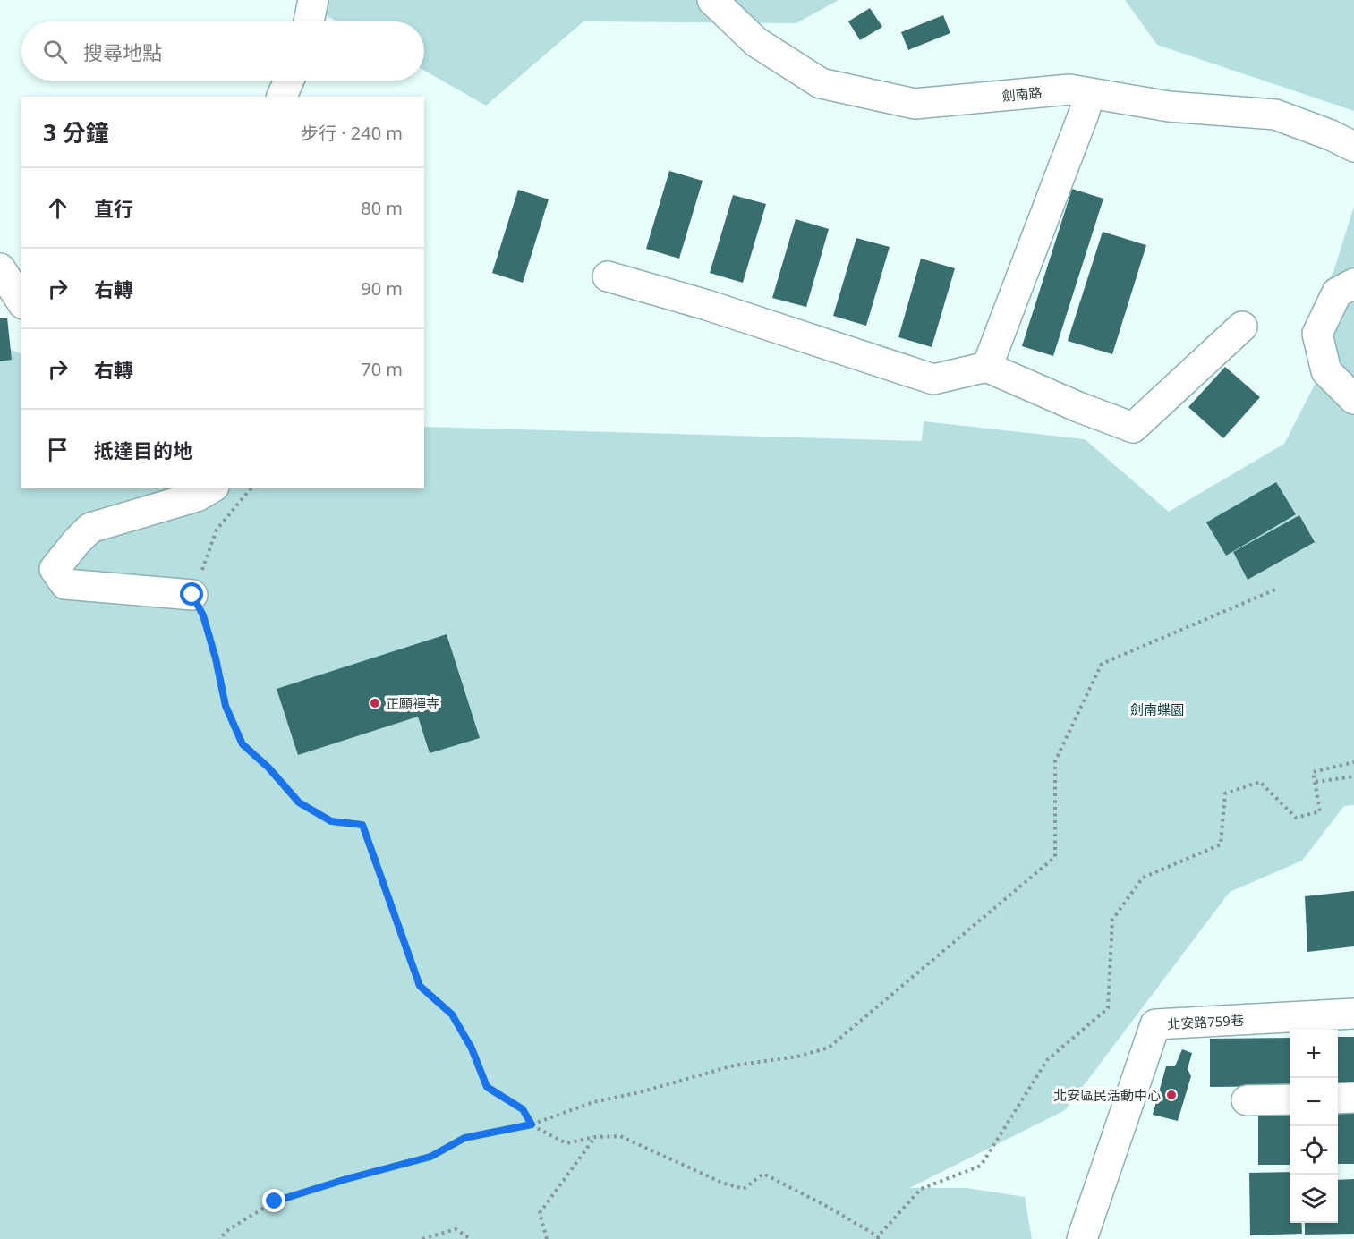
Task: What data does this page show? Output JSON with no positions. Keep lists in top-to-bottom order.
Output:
{
  "streets": {
    "street": ["劍南路", "北安路759巷"]
  },
  "parks": ["劍南蝶園"],
  "places": ["正願禪寺", "北安區民活動中心"],
  "page": {
    "search": "搜尋地點",
    "heading": ["3 分鐘", "步行 · 240 m"],
    "list": [
      ["直行", "80 m"],
      ["右轉", "90 m"],
      ["右轉", "70 m"],
      "抵達目的地"
    ],
    "map_buttons": ["+", "−"]
  }
}
